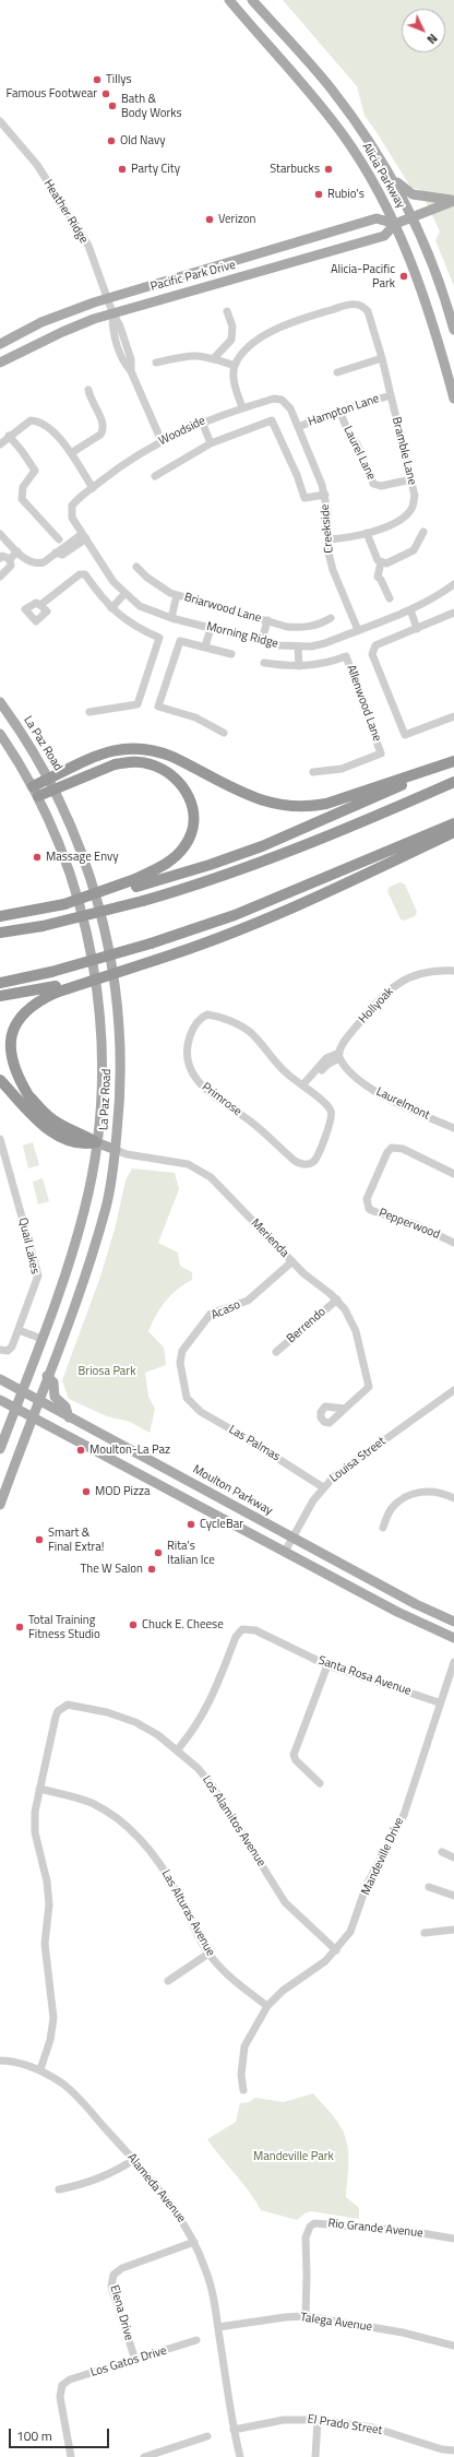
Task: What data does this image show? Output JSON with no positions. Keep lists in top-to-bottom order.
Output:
{
  "streets": {
    "main road": [
      "Alicia Parkway",
      "Pacific Park Drive",
      "La Paz Road",
      "Moulton Parkway"
    ],
    "street": [
      "Heather Ridge",
      "Hampton Lane",
      "Woodside",
      "Bramble Lane",
      "Laurel Lane",
      "Creekside",
      "Briarwood Lane",
      "Morning Ridge",
      "Allenwood Lane",
      "Hollyoak",
      "Primrose",
      "Laurelmont",
      "Pepperwood",
      "Merienda",
      "Quail Lakes",
      "Acaso",
      "Berrendo",
      "Las Palmas",
      "Louisa Street",
      "Santa Rosa Avenue",
      "Los Alamitos Avenue",
      "Mandeville Drive",
      "Las Alturas Avenue",
      "Alameda Avenue",
      "Rio Grande Avenue",
      "Elena Drive",
      "Talega Avenue",
      "Los Gatos Drive",
      "El Prado Street"
    ]
  },
  "crossings": [
    ["Alicia Parkway", "Pacific Park Drive"],
    ["Heather Ridge", "Pacific Park Drive"],
    ["Heather Ridge", "Woodside"],
    ["Hampton Lane", "Woodside"],
    ["Hampton Lane", "Bramble Lane"],
    ["Hampton Lane", "Laurel Lane"],
    ["Hampton Lane", "Creekside"],
    ["Woodside", "Creekside"],
    ["Woodside", "Morning Ridge"],
    ["Bramble Lane", "Laurel Lane"],
    ["Bramble Lane", "Creekside"],
    ["Creekside", "Morning Ridge"],
    ["Briarwood Lane", "Morning Ridge"],
    ["La Paz Road", "Merienda"],
    ["La Paz Road", "Moulton Parkway"],
    ["Hollyoak", "Laurelmont"],
    ["Merienda", "Acaso"],
    ["Merienda", "Berrendo"],
    ["Acaso", "Las Palmas"],
    ["Las Palmas", "Louisa Street"],
    ["Louisa Street", "Moulton Parkway"],
    ["Santa Rosa Avenue", "Los Alamitos Avenue"],
    ["Santa Rosa Avenue", "Mandeville Drive"],
    ["Los Alamitos Avenue", "Mandeville Drive"],
    ["Los Alamitos Avenue", "Las Alturas Avenue"],
    ["Mandeville Drive", "Las Alturas Avenue"],
    ["Alameda Avenue", "Elena Drive"],
    ["Alameda Avenue", "Talega Avenue"],
    ["Alameda Avenue", "El Prado Street"],
    ["Rio Grande Avenue", "Talega Avenue"],
    ["Elena Drive", "Los Gatos Drive"]
  ],
  "parks": ["Briosa Park", "Mandeville Park"],
  "places": [
    "Tillys",
    "Famous Footwear",
    "Bath & Body Works",
    "Old Navy",
    "Party City",
    "Starbucks",
    "Rubio's",
    "Verizon",
    "Alicia-Pacific Park",
    "Massage Envy",
    "Moulton-La Paz",
    "MOD Pizza",
    "CycleBar",
    "Smart & Final Extra!",
    "Rita's Italian Ice",
    "The W Salon",
    "Chuck E. Cheese",
    "Total Training Fitness Studio"
  ],
  "scale_bar": "100 m",
  "north": "bottom right"
}
